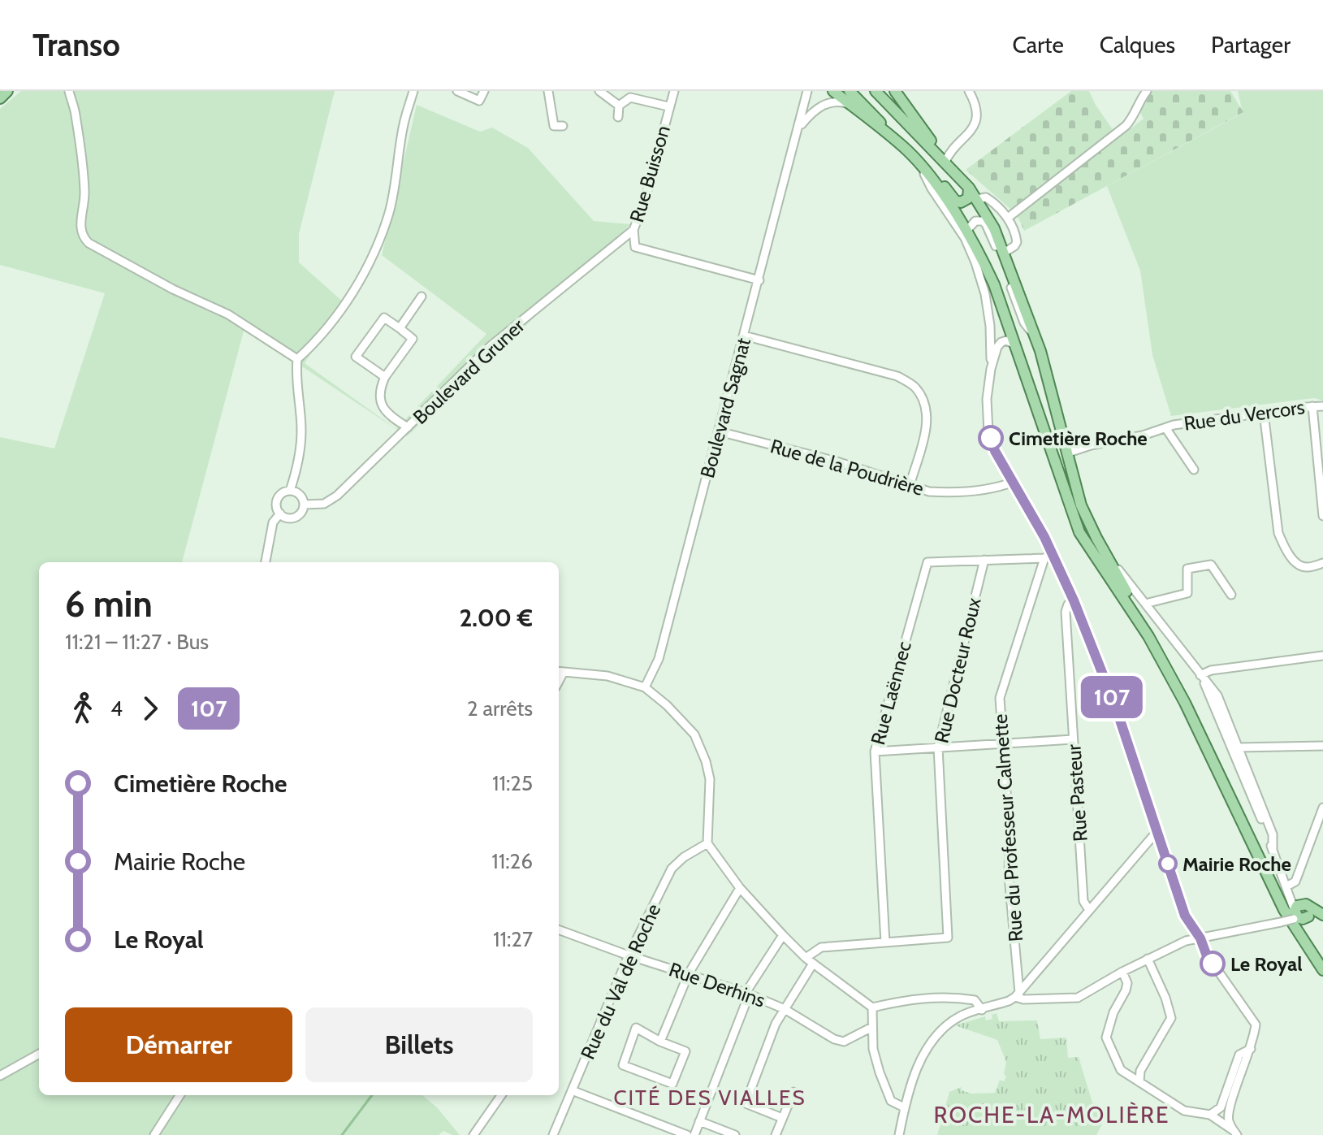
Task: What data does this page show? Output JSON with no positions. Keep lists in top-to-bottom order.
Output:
{
  "streets": {
    "street": [
      "Rue Buisson",
      "Boulevard Gruner",
      "Boulevard Sagnat",
      "Rue du Vercors",
      "Rue de la Poudrière",
      "Rue Docteur Roux",
      "Rue Laënnec",
      "Rue Pasteur",
      "Rue du Professeur Calmette",
      "Rue du Val de Roche",
      "Rue Derhins"
    ]
  },
  "crossings": [
    ["Rue Buisson", "Boulevard Gruner"],
    ["Rue Buisson", "Boulevard Sagnat"],
    ["Boulevard Sagnat", "Rue de la Poudrière"],
    ["Rue Docteur Roux", "Rue Laënnec"],
    ["Rue Laënnec", "Rue du Professeur Calmette"],
    ["Rue du Val de Roche", "Rue Derhins"]
  ],
  "districts": ["CITÉ DES VIALLES", "ROCHE-LA-MOLIÈRE"],
  "places": ["Cimetière Roche", "Mairie Roche", "Le Royal"],
  "lines": ["bus line 107"],
  "page": {
    "header": "Transo",
    "nav": ["Carte", "Calques", "Partager"],
    "on_map": "107",
    "heading": ["6 min", "11:21 – 11:27 · Bus", "2.00 €"],
    "legs": ["4", "107", "2 arrêts"],
    "list": [
      {
        "name": "Cimetière Roche",
        "value": "11:25"
      },
      {
        "name": "Mairie Roche",
        "value": "11:26"
      },
      {
        "name": "Le Royal",
        "value": "11:27"
      }
    ],
    "buttons": ["Démarrer", "Billets"]
  }
}
